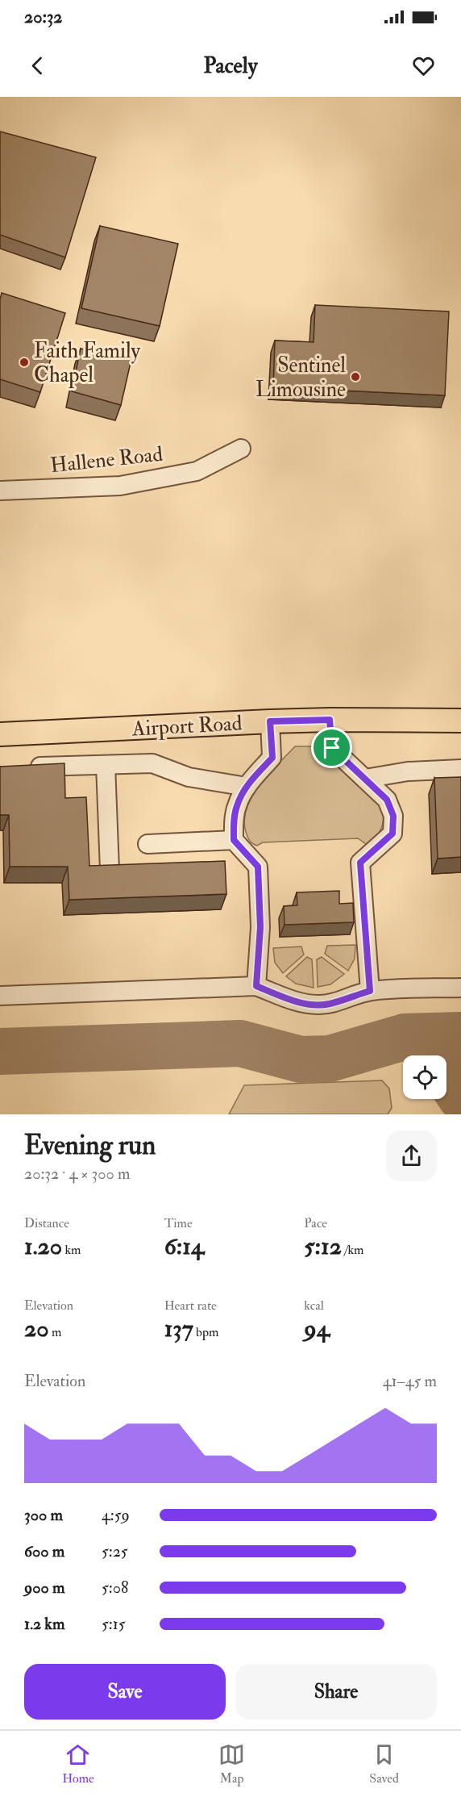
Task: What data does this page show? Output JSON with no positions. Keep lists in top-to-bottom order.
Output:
{
  "streets": {
    "main road": ["Airport Road"],
    "street": ["Hallene Road"]
  },
  "places": ["Faith Family Chapel", "Sentinel Limousine"],
  "page": {
    "status": "20:32",
    "header": "Pacely",
    "heading": ["Evening run", "20:32 · 4 × 300 m"],
    "stats": [
      ["Distance", "1.20 km"],
      ["Time", "6:14"],
      ["Pace", "5:12 /km"],
      ["Elevation", "20 m"],
      ["Heart rate", "137 bpm"],
      ["kcal", "94"]
    ],
    "chart": ["Elevation", "41–45 m"],
    "list": [
      {
        "name": "300 m",
        "note": "4:59"
      },
      {
        "name": "600 m",
        "note": "5:25"
      },
      {
        "name": "900 m",
        "note": "5:08"
      },
      {
        "name": "1.2 km",
        "note": "5:15"
      }
    ],
    "buttons": ["Save", "Share"],
    "tabs": ["Home", "Map", "Saved"]
  }
}
